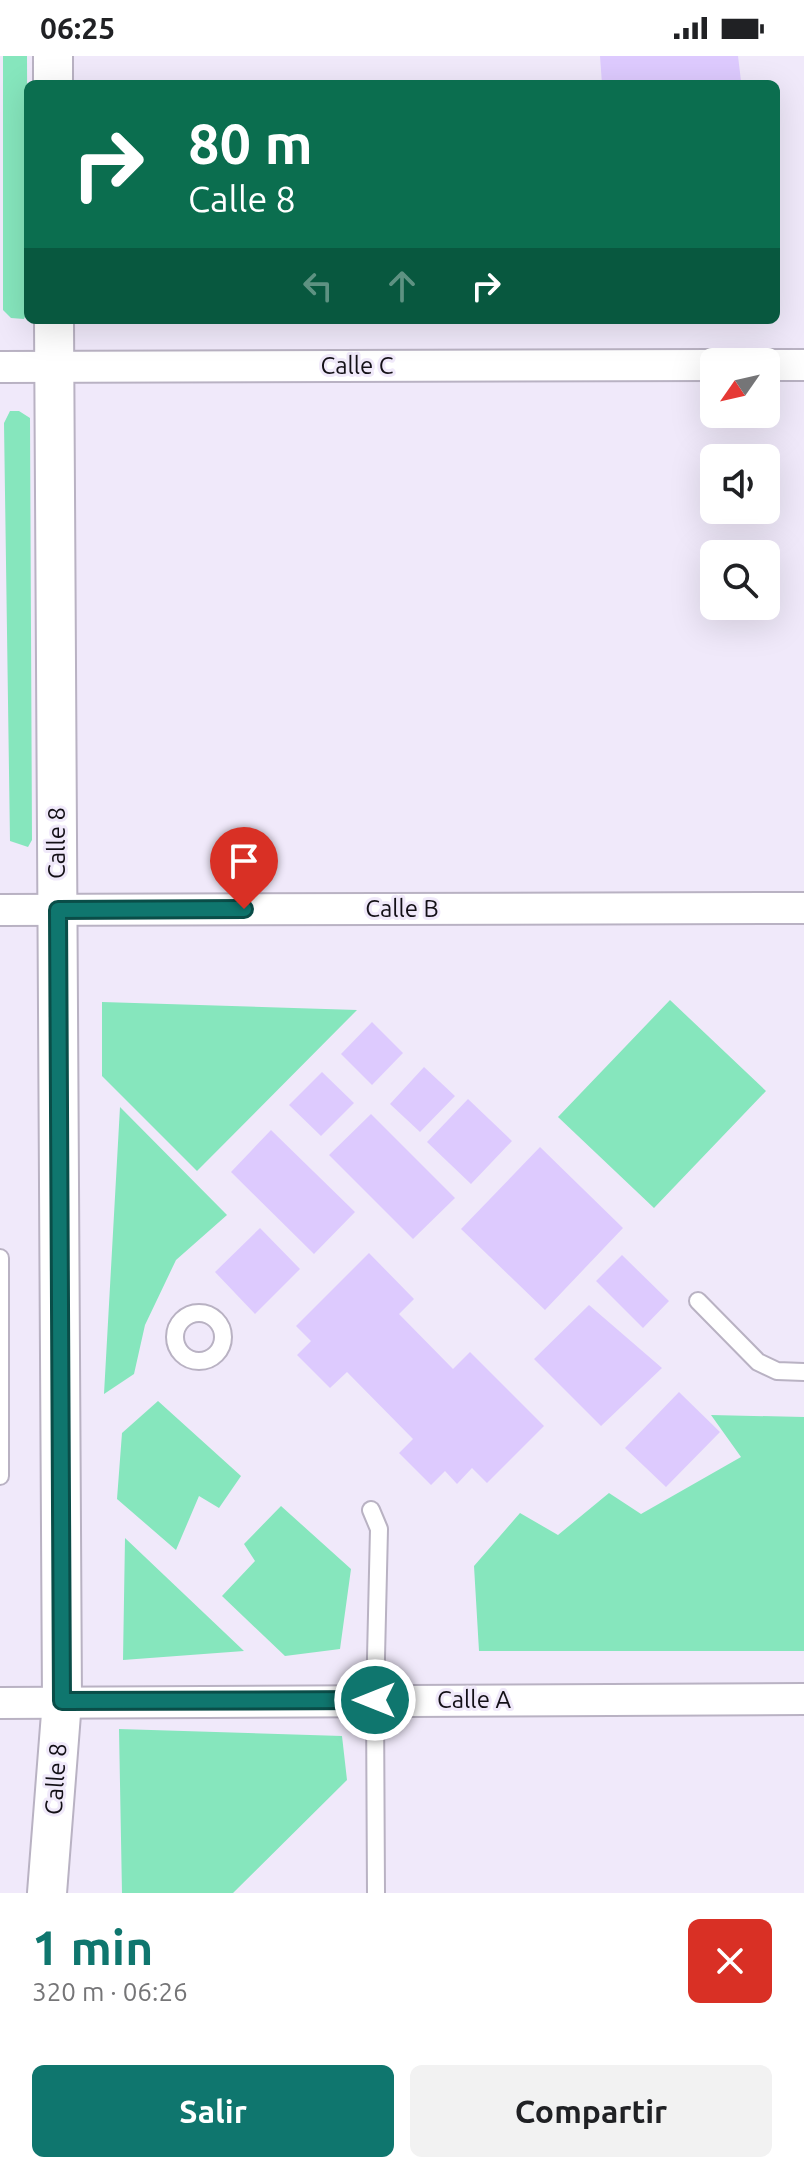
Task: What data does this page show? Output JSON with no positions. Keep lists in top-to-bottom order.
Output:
{
  "streets": {
    "street": [
      "Calle C",
      "Calle 8",
      "Calle B",
      "Calle A"
    ]
  },
  "crossings": [
    ["Calle C", "Calle 8"],
    ["Calle 8", "Calle B"],
    ["Calle 8", "Calle A"]
  ],
  "north": "bottom left",
  "page": {
    "status": "06:25",
    "turn": ["80 m", "Calle 8"],
    "heading": ["1 min", "320 m · 06:26"],
    "buttons": ["Salir", "Compartir"]
  }
}
